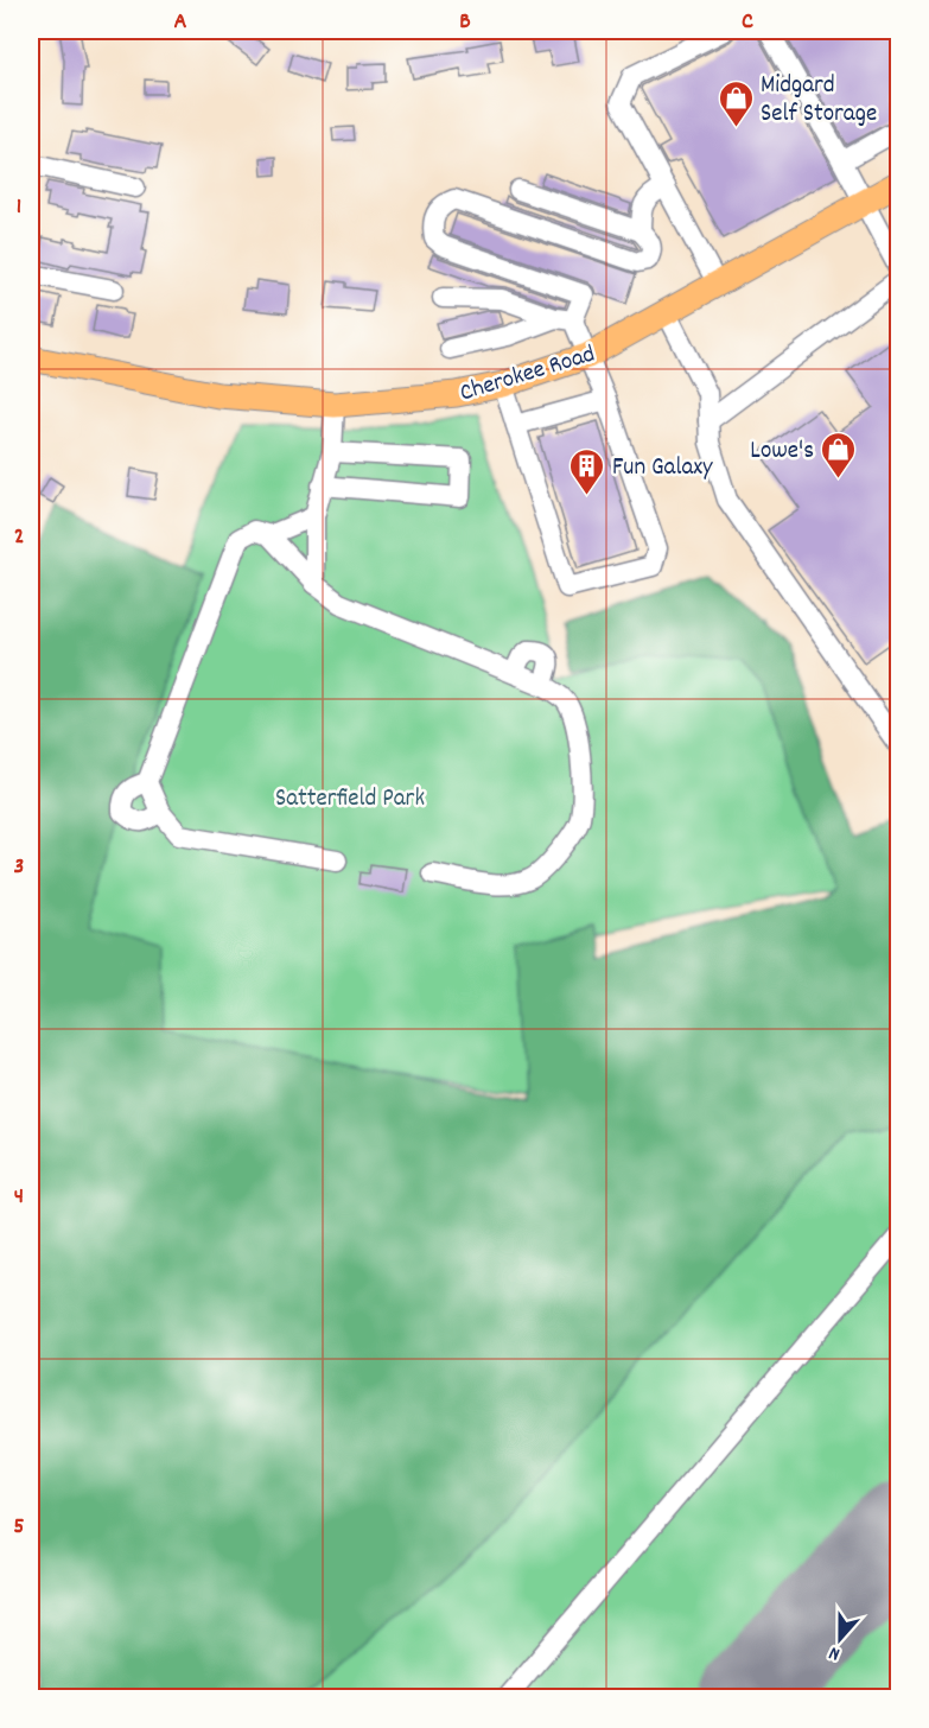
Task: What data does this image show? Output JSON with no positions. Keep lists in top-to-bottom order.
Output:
{
  "streets": {
    "main road": ["Cherokee Road"]
  },
  "parks": ["Satterfield Park"],
  "places": {
    "shop": ["Midgard Self Storage", "Lowe's"],
    "building": ["Fun Galaxy"]
  },
  "north": "bottom",
  "grid": {
    "columns": ["A", "B", "C"],
    "rows": [
      "1",
      "2",
      "3",
      "4",
      "5"
    ]
  }
}
